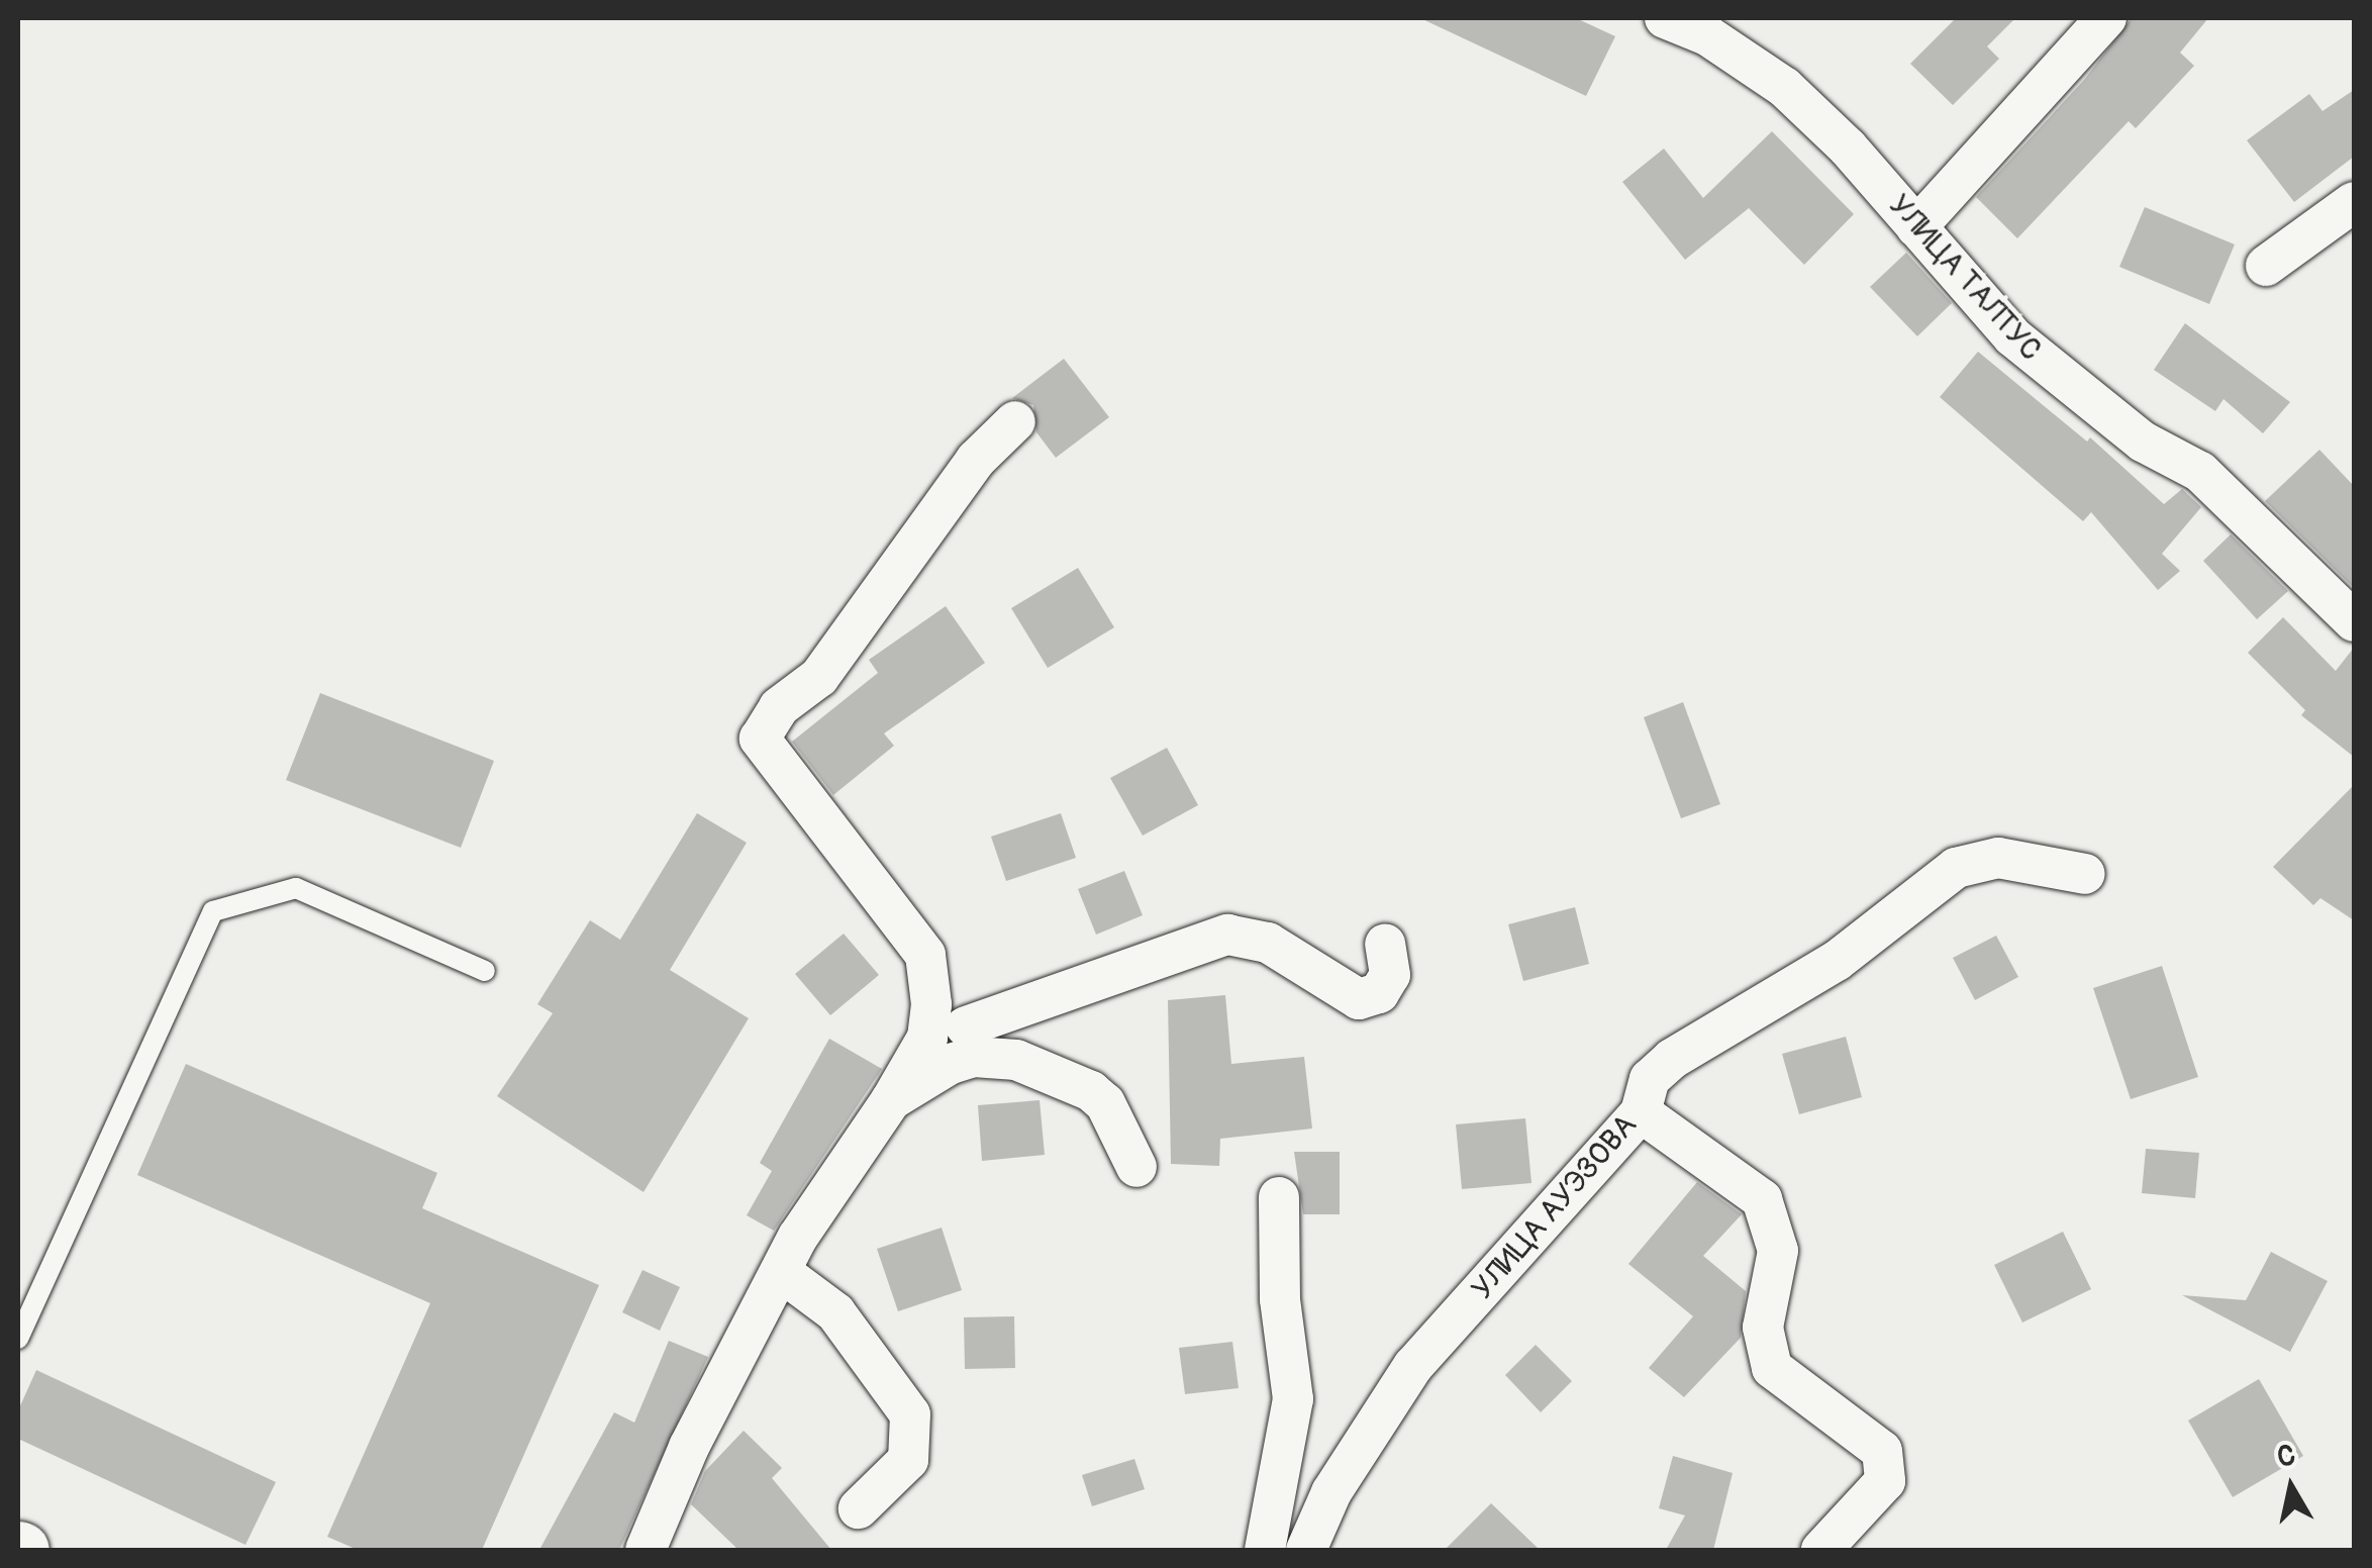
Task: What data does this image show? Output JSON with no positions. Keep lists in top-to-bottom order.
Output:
{
  "streets": {
    "street": ["УЛИЦА ТАЛТУС", "УЛИЦА АУЭЗОВА"]
  },
  "north": "top"
}
